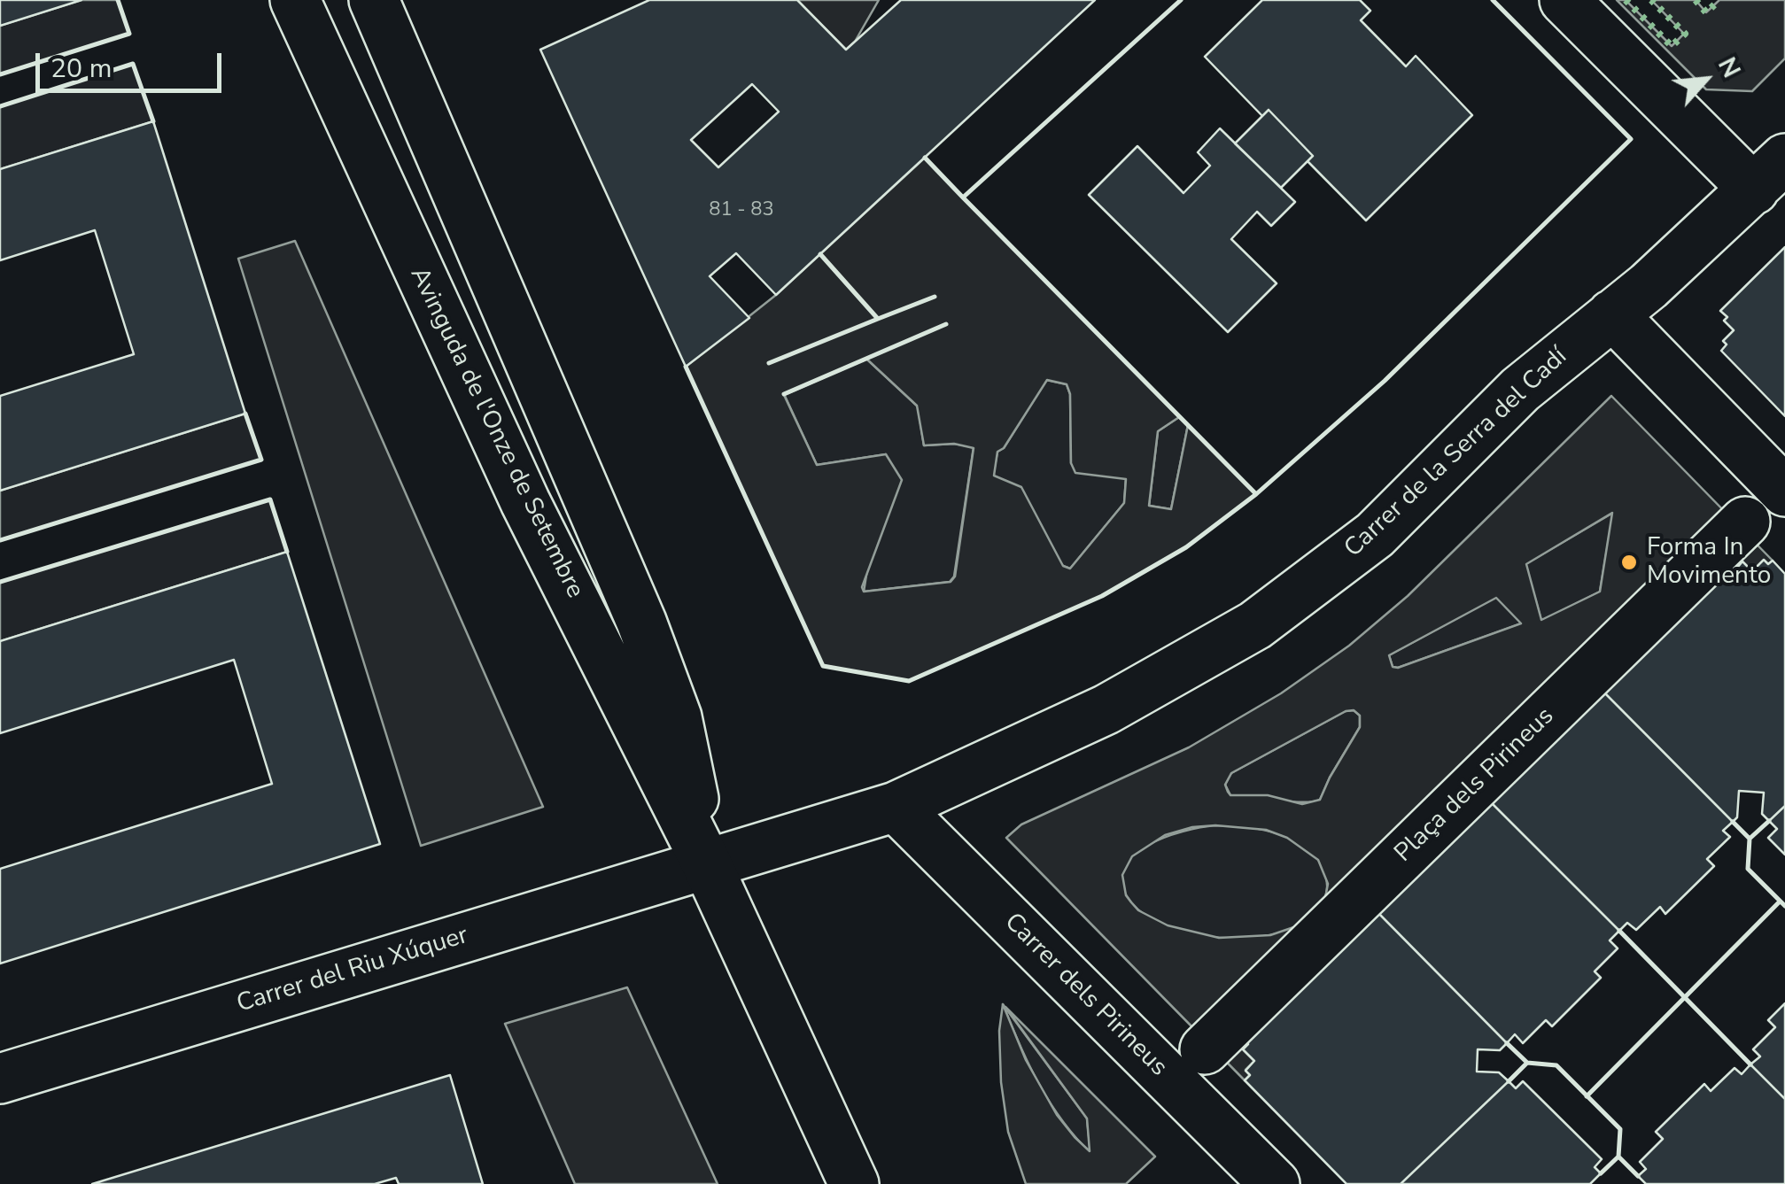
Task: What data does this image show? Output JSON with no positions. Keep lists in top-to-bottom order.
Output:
{
  "streets": {
    "street": [
      "Avinguda de l'Onze de Setembre",
      "Carrer de la Serra del Cadí",
      "Plaça dels Pirineus",
      "Carrer del Riu Xúquer",
      "Carrer dels Pirineus"
    ]
  },
  "crossings": [
    ["Avinguda de l'Onze de Setembre", "Carrer de la Serra del Cadí"],
    ["Avinguda de l'Onze de Setembre", "Carrer del Riu Xúquer"],
    ["Carrer de la Serra del Cadí", "Carrer del Riu Xúquer"],
    ["Carrer de la Serra del Cadí", "Carrer dels Pirineus"]
  ],
  "places": ["Forma In Movimento"],
  "house_numbers": ["81 - 83"],
  "scale_bar": "20 m",
  "north": "top right"
}
